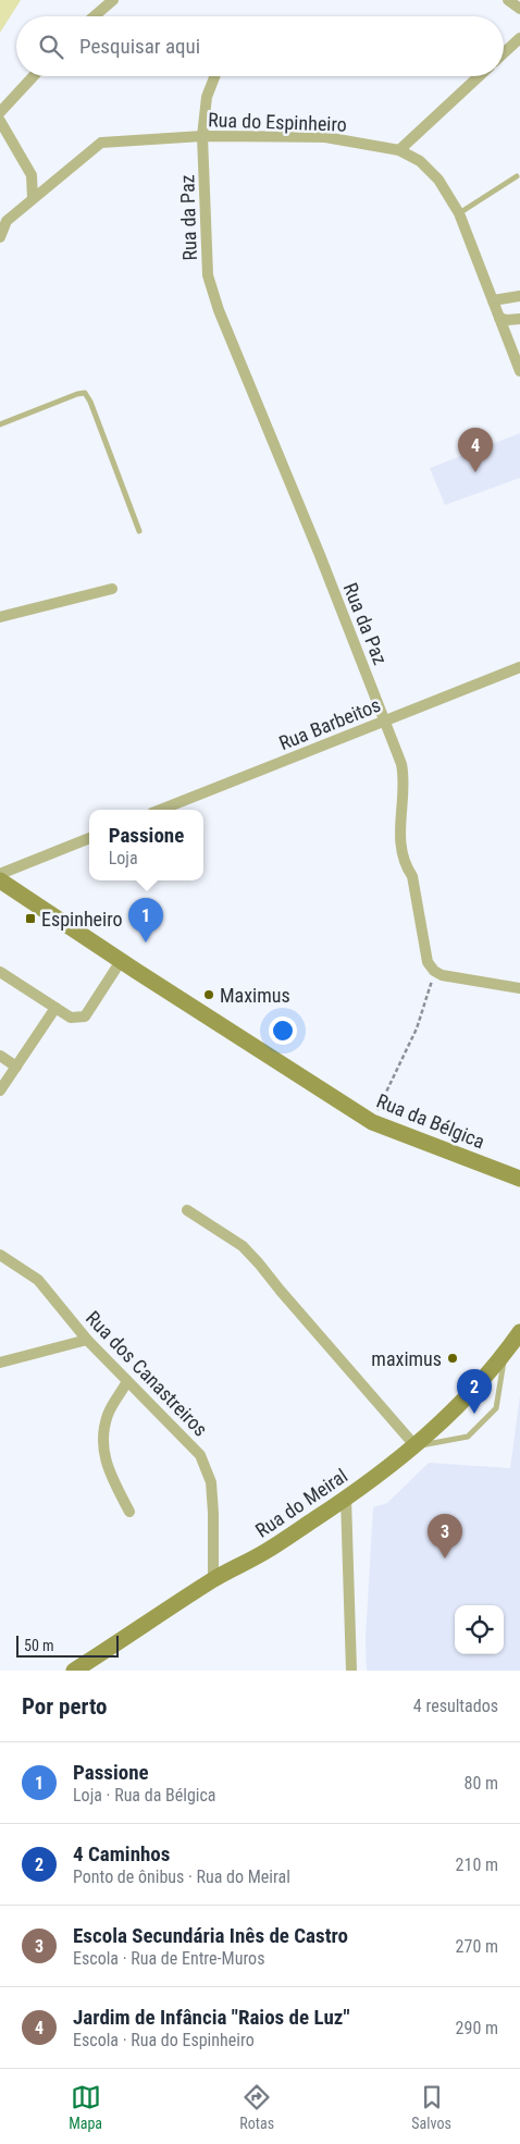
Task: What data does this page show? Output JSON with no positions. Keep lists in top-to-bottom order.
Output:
{
  "streets": {
    "main road": ["Rua da Bélgica", "Rua do Meiral"],
    "street": [
      "Rua do Espinheiro",
      "Rua da Paz",
      "Rua Barbeitos",
      "Rua dos Canastreiros"
    ]
  },
  "crossings": [
    ["Rua do Espinheiro", "Rua da Paz"],
    ["Rua da Paz", "Rua Barbeitos"],
    ["Rua dos Canastreiros", "Rua do Meiral"]
  ],
  "places": {
    "transit": ["Espinheiro"],
    "other": ["Maximus", "maximus"]
  },
  "scale_bar": "50 m",
  "page": {
    "search": "Pesquisar aqui",
    "pins": [
      "4",
      "1",
      "2",
      "3"
    ],
    "popup": ["Passione", "Loja"],
    "scale": "50 m",
    "heading": ["Por perto", "4 resultados"],
    "list": [
      {
        "mark": "1",
        "name": "Passione",
        "note": "Loja · Rua da Bélgica",
        "value": "80 m"
      },
      {
        "mark": "2",
        "name": "4 Caminhos",
        "note": "Ponto de ônibus · Rua do Meiral",
        "value": "210 m"
      },
      {
        "mark": "3",
        "name": "Escola Secundária Inês de Castro",
        "note": "Escola · Rua de Entre-Muros",
        "value": "270 m"
      },
      {
        "mark": "4",
        "name": "Jardim de Infância \"Raios de Luz\"",
        "note": "Escola · Rua do Espinheiro",
        "value": "290 m"
      }
    ],
    "nav": ["Mapa", "Rotas", "Salvos"]
  }
}
